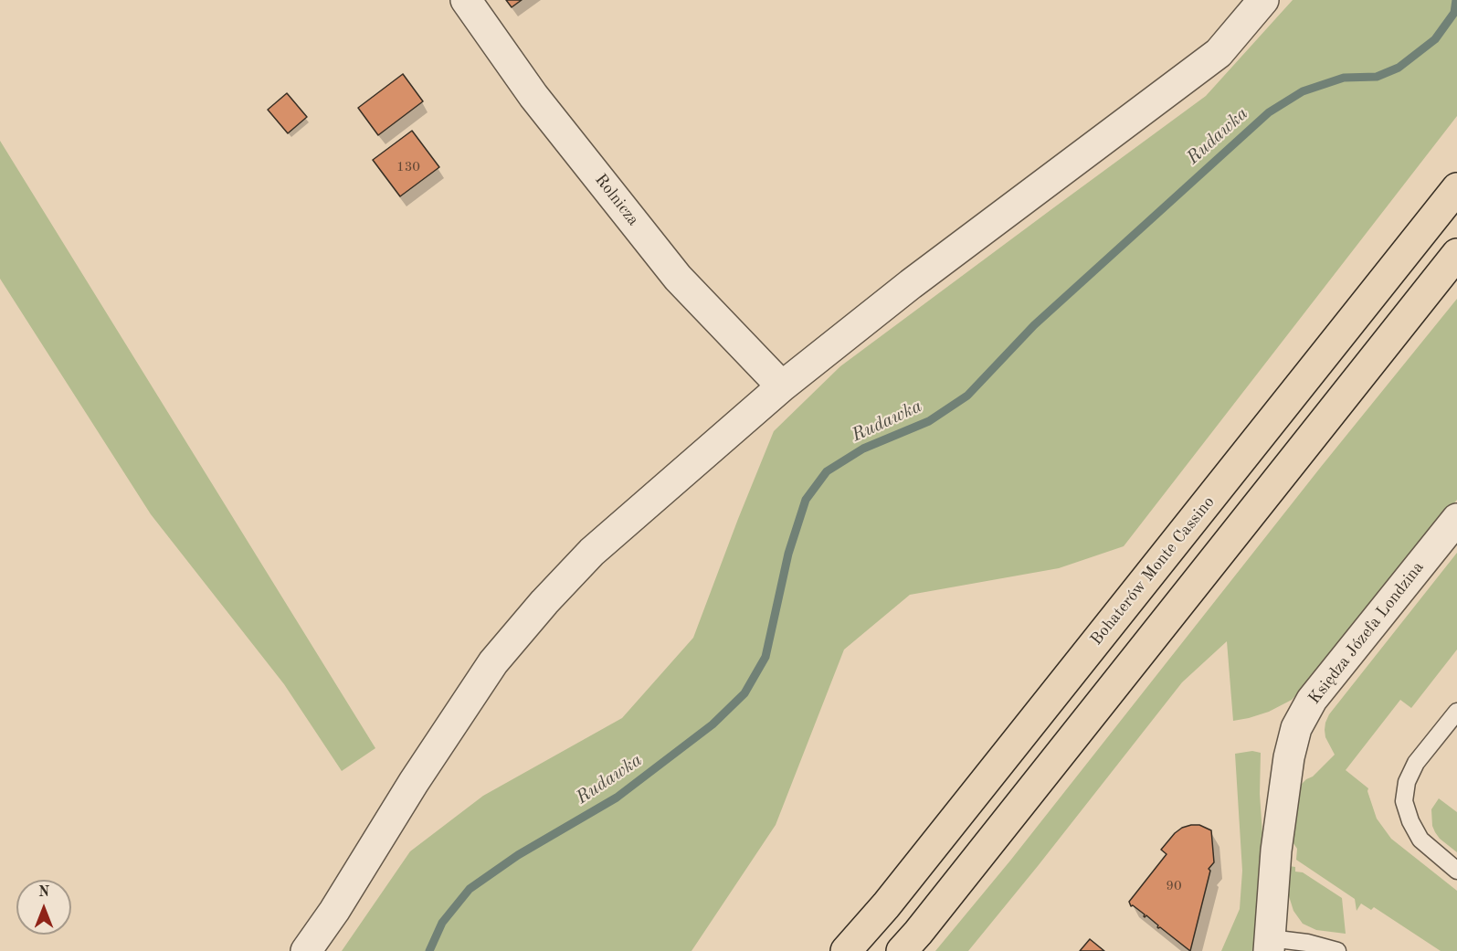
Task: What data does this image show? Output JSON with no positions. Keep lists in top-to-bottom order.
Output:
{
  "streets": {
    "highway": ["Bohaterów Monte Cassino"],
    "street": ["Rolnicza", "Księdza Józefa Londzina"]
  },
  "water": ["Rudawka"],
  "house_numbers": ["130", "90"],
  "north": "top"
}
